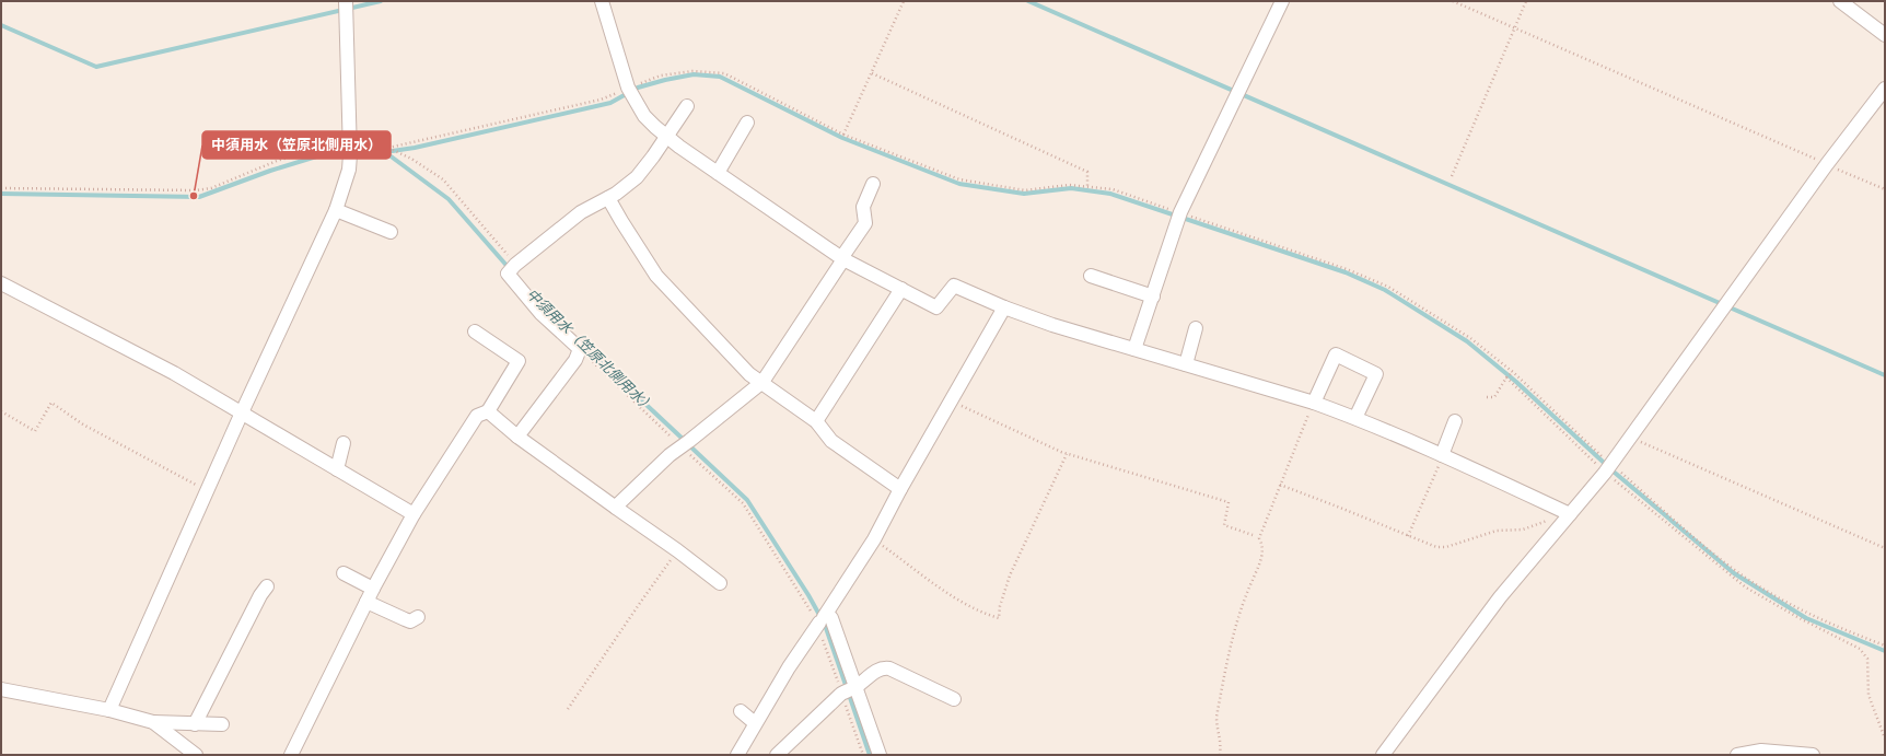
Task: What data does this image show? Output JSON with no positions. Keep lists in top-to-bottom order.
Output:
{
  "water": ["中須用水（笠原北側用水）"],
  "places": ["中須用水（笠原北側用水）"]
}
